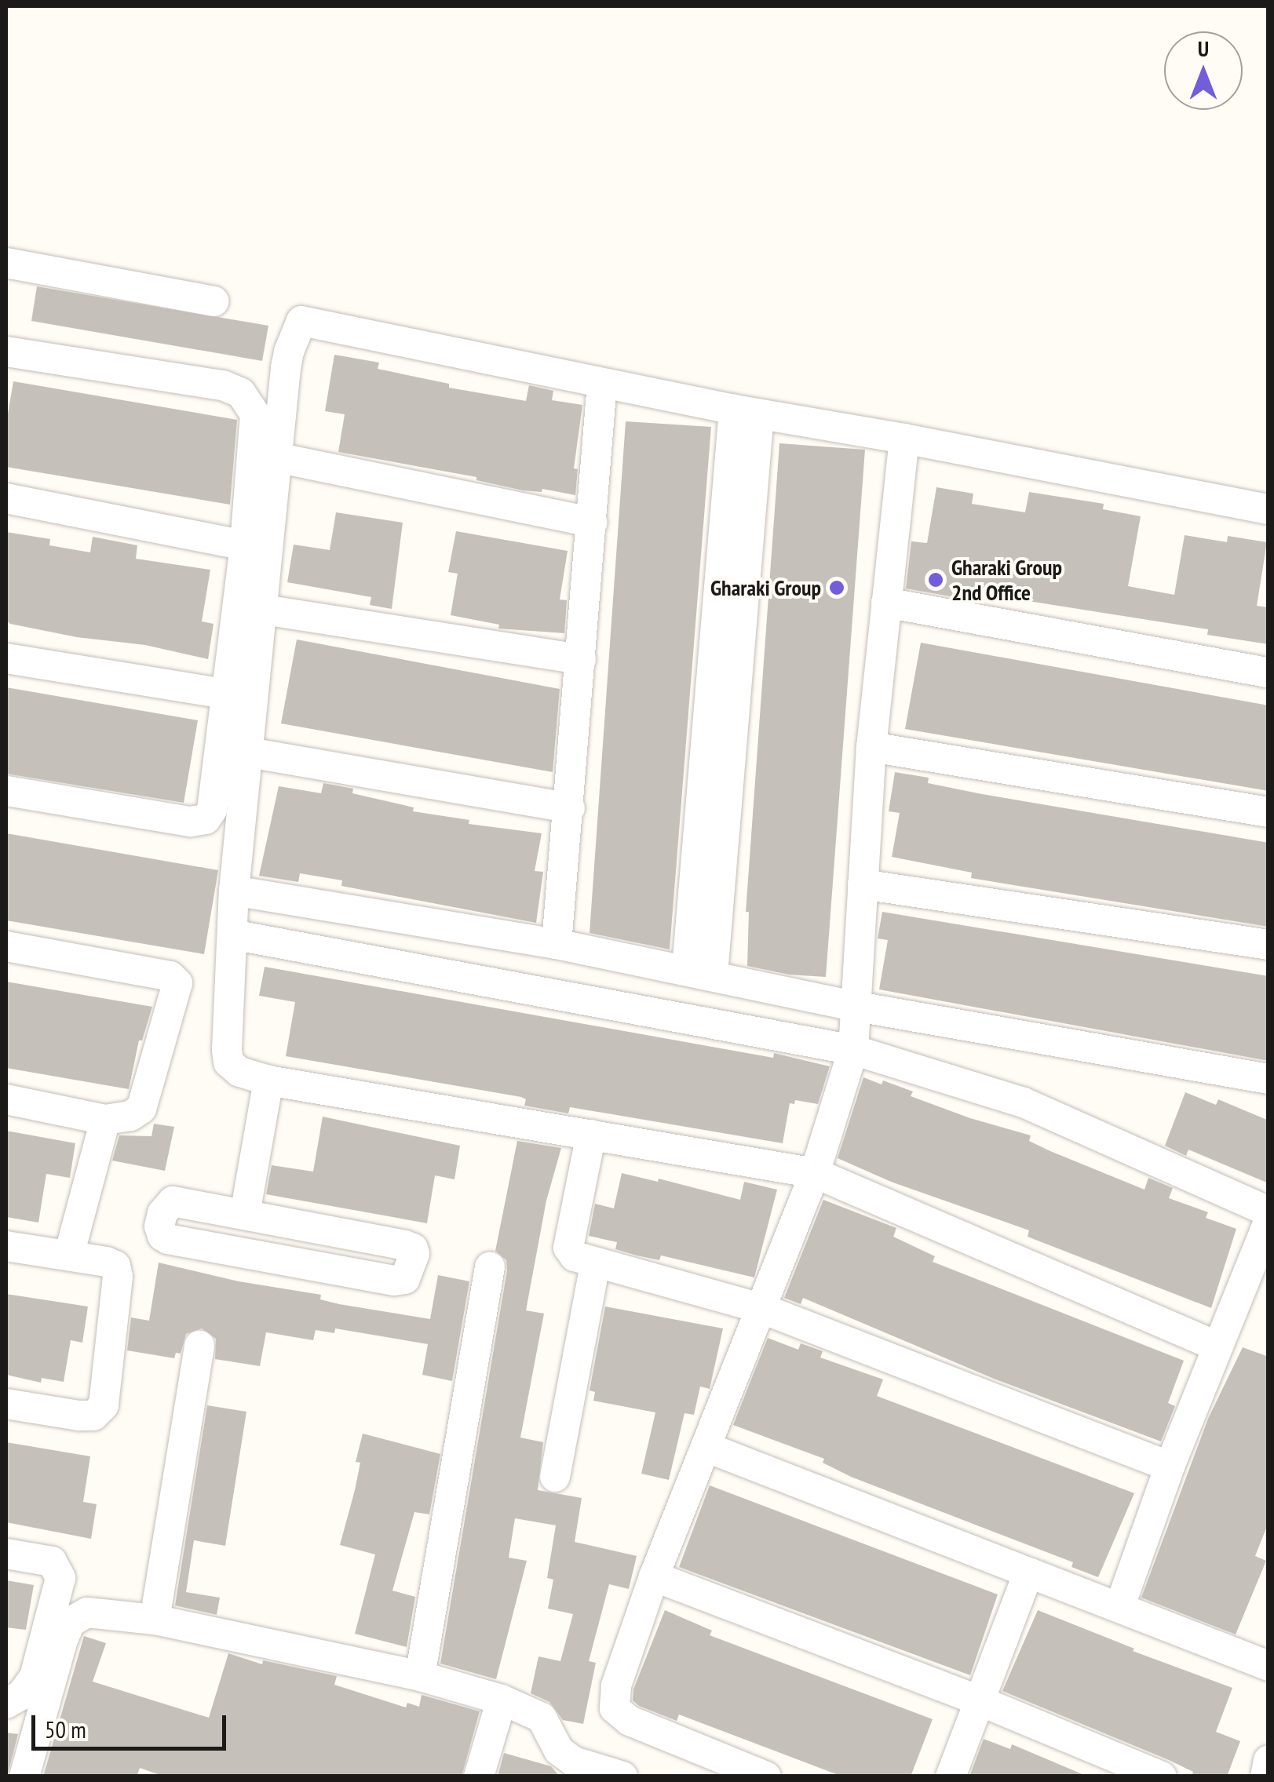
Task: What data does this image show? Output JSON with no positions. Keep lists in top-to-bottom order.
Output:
{
  "places": ["Gharaki Group 2nd Office", "Gharaki Group"],
  "scale_bar": "50 m",
  "north": "top"
}
